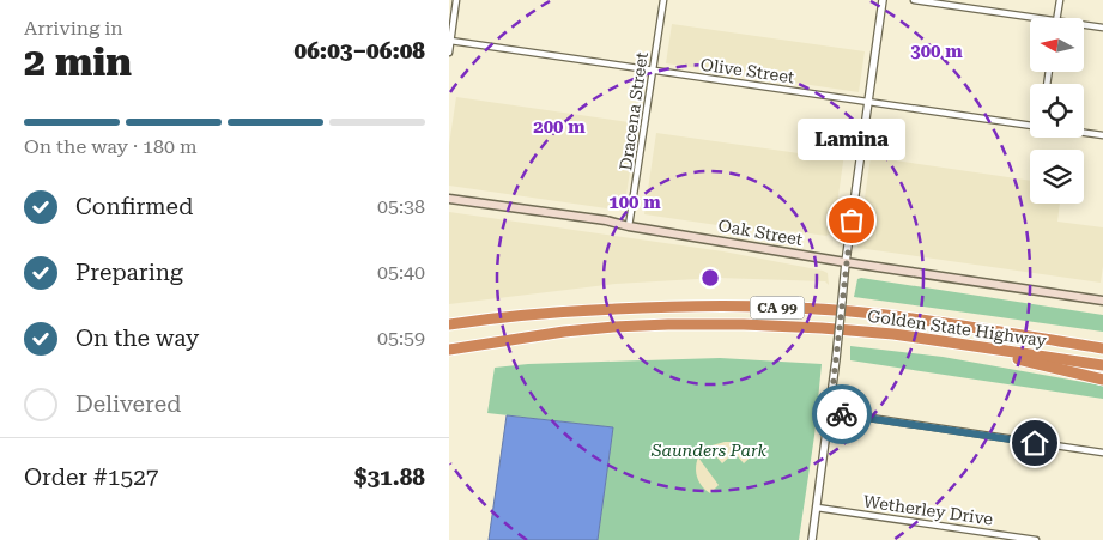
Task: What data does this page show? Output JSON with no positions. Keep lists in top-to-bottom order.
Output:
{
  "streets": {
    "highway": ["CA 99", "Golden State Highway"],
    "main road": ["Oak Street"],
    "street": ["Olive Street", "Dracena Street", "Wetherley Drive"]
  },
  "crossings": [
    ["Olive Street", "Dracena Street"],
    ["Dracena Street", "Oak Street"]
  ],
  "parks": ["Saunders Park"],
  "places": ["Lamina"],
  "north": "left",
  "page": {
    "heading": ["2 min", "Arriving in", "06:03–06:08"],
    "panel": ["Order #1527", "$31.88"],
    "bar": "On the way · 180 m",
    "bubble": "Lamina",
    "list": [
      ["Confirmed", "05:38"],
      ["Preparing", "05:40"],
      ["On the way", "05:59"],
      "Delivered"
    ]
  },
  "rings": ["300 m", "200 m", "100 m"]
}
